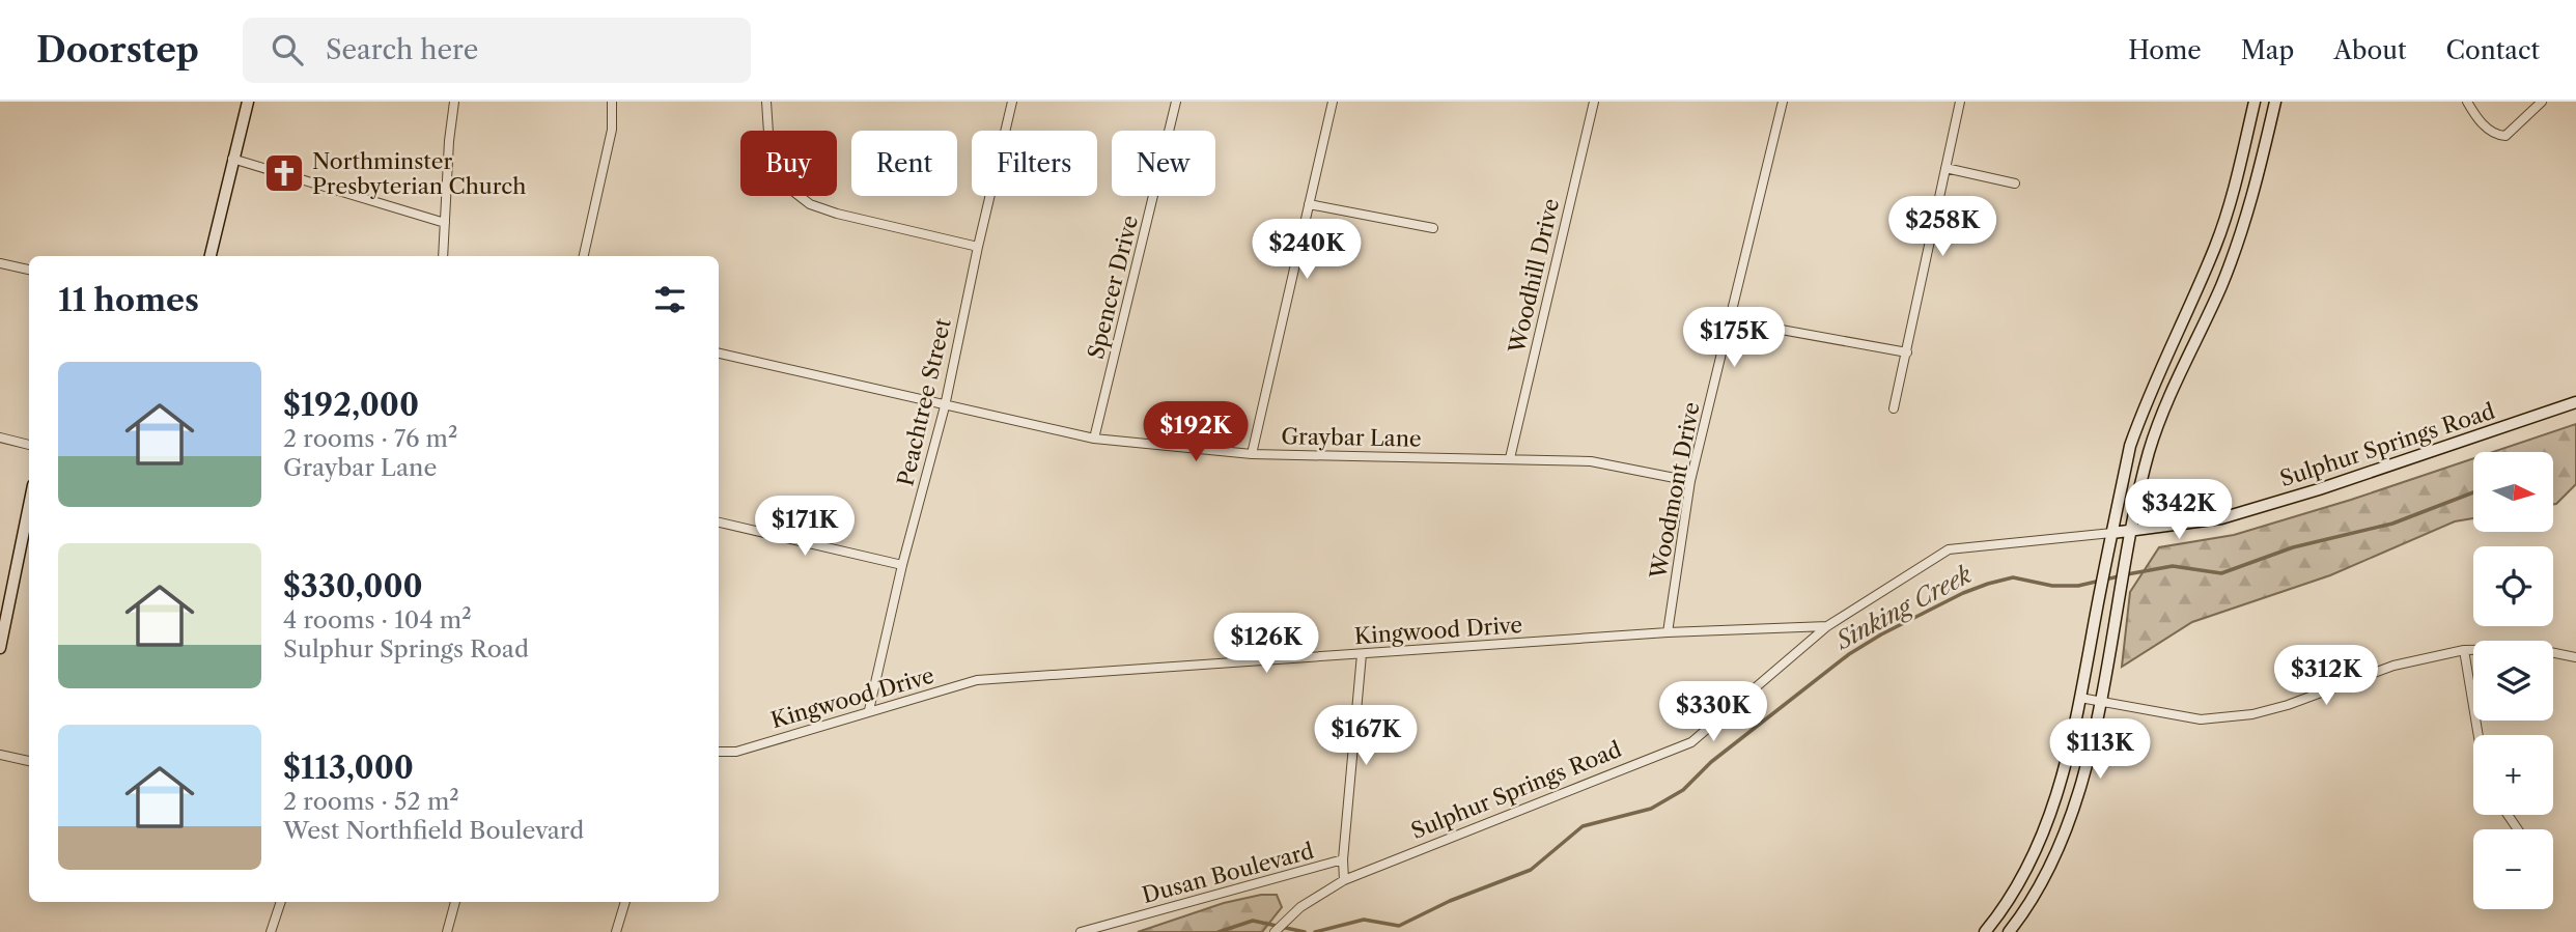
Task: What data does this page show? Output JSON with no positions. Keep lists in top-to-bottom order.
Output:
{
  "streets": {
    "main road": ["Sulphur Springs Road"],
    "street": [
      "Woodhill Drive",
      "Spencer Drive",
      "Peachtree Street",
      "Graybar Lane",
      "Woodmont Drive",
      "Kingwood Drive",
      "Dusan Boulevard"
    ]
  },
  "crossings": [
    ["Woodhill Drive", "Graybar Lane"],
    ["Spencer Drive", "Graybar Lane"],
    ["Peachtree Street", "Graybar Lane"],
    ["Peachtree Street", "Kingwood Drive"],
    ["Graybar Lane", "Woodmont Drive"],
    ["Sulphur Springs Road", "Kingwood Drive"],
    ["Woodmont Drive", "Kingwood Drive"]
  ],
  "water": ["Sinking Creek"],
  "places": {
    "church": ["Northminster Presbyterian Church"]
  },
  "north": "right",
  "page": {
    "header": "Doorstep",
    "search": "Search here",
    "nav": [
      "Home",
      "Map",
      "About",
      "Contact"
    ],
    "chip": [
      "Buy",
      "Rent",
      "Filters",
      "New"
    ],
    "price": [
      "$258K",
      "$240K",
      "$175K",
      "$192K",
      "$342K",
      "$171K",
      "$126K",
      "$312K",
      "$330K",
      "$167K",
      "$113K"
    ],
    "heading": "11 homes",
    "list": [
      {
        "name": "$192,000",
        "note": "2 rooms · 76 m² · Graybar Lane"
      },
      {
        "name": "$330,000",
        "note": "4 rooms · 104 m² · Sulphur Springs Road"
      },
      {
        "name": "$113,000",
        "note": "2 rooms · 52 m² · West Northfield Boulevard"
      }
    ],
    "map_buttons": ["+", "−"]
  }
}
